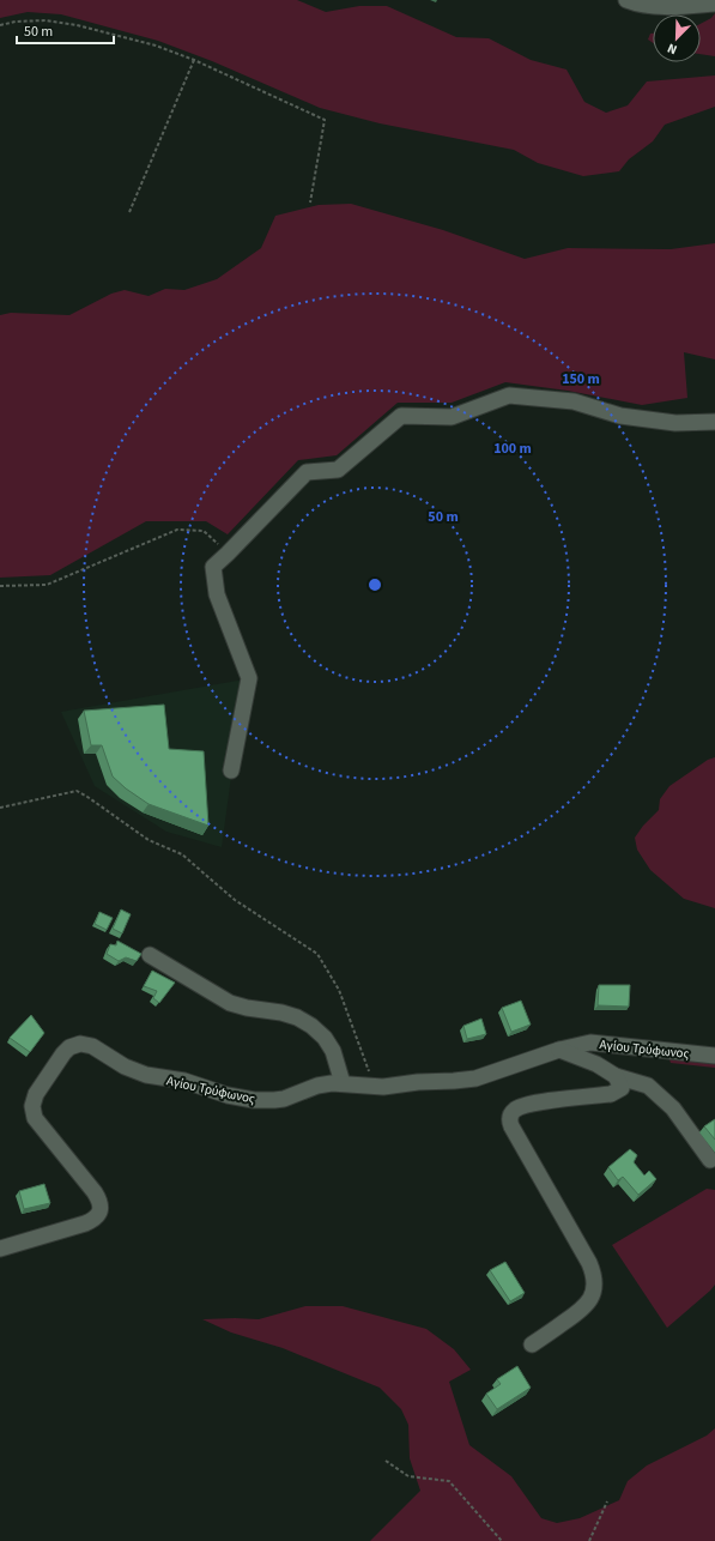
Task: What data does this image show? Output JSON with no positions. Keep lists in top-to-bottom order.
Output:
{
  "streets": {
    "street": ["Αγίου Τρύφωνος"]
  },
  "scale_bar": "50 m",
  "north": "bottom left",
  "rings": ["150 m", "100 m", "50 m"]
}
